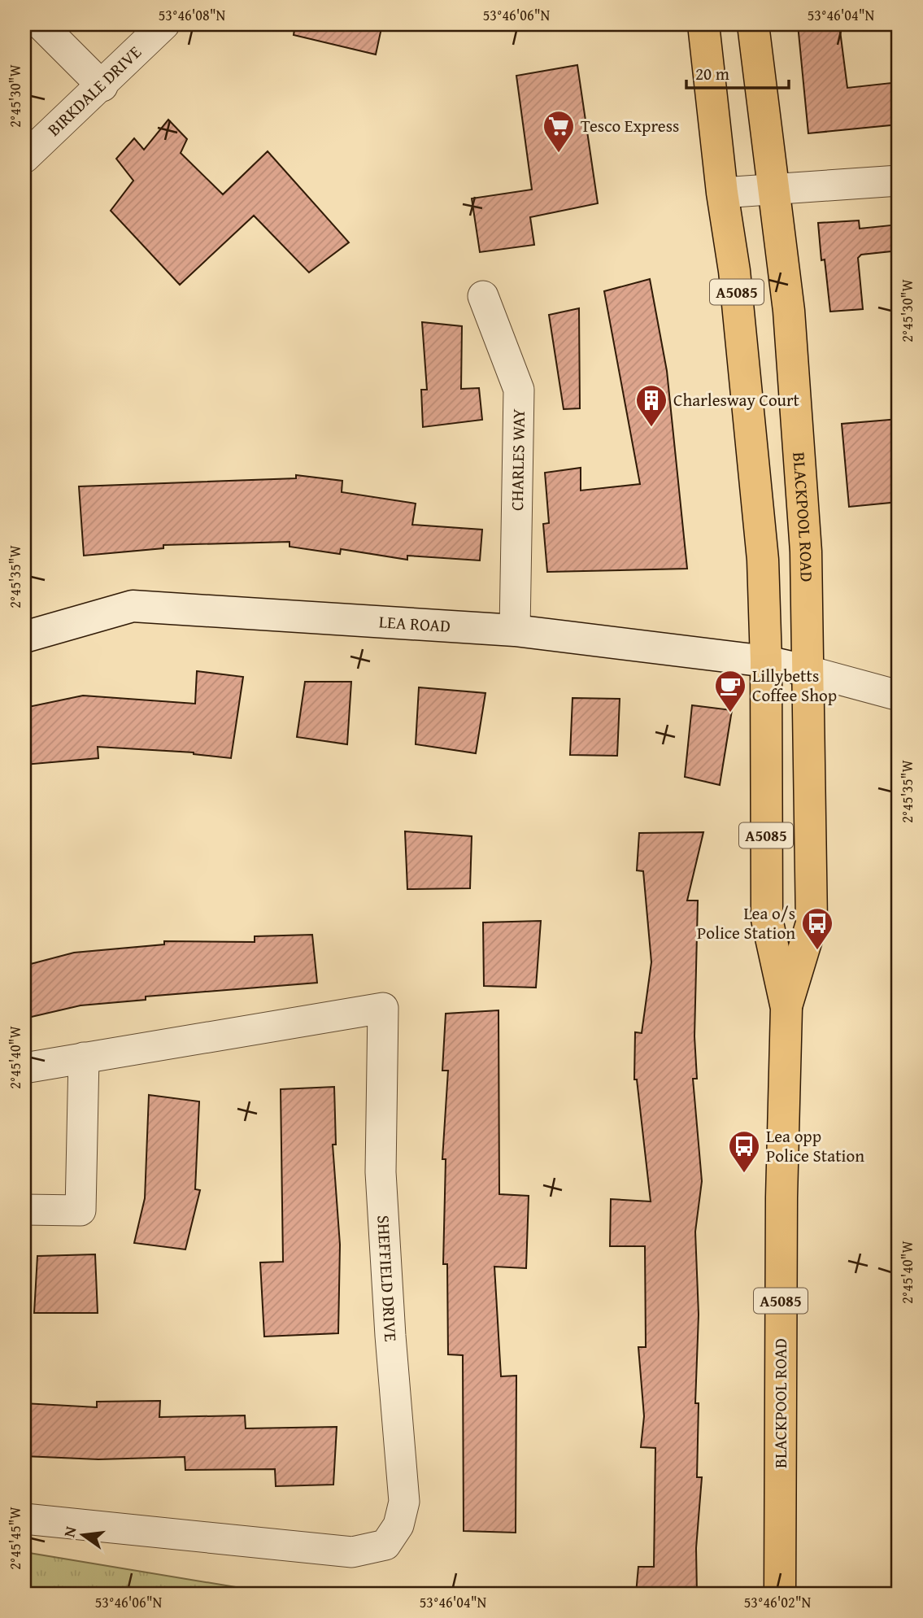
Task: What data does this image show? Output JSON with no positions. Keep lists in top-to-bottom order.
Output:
{
  "streets": {
    "highway": ["A5085", "BLACKPOOL ROAD"],
    "street": [
      "BIRKDALE DRIVE",
      "CHARLES WAY",
      "LEA ROAD",
      "SHEFFIELD DRIVE"
    ]
  },
  "crossings": [
    ["CHARLES WAY", "LEA ROAD"],
    ["BLACKPOOL ROAD", "LEA ROAD"]
  ],
  "places": {
    "supermarket": ["Tesco Express"],
    "building": ["Charlesway Court"],
    "cafe": ["Lillybetts Coffee Shop"],
    "bus stop": ["Lea o/s Police Station", "Lea opp Police Station"]
  },
  "scale_bar": "20 m",
  "north": "left",
  "coordinates": [
    "53°46'08\"N",
    "53°46'06\"N",
    "53°46'04\"N",
    "2°45'30\"W",
    "2°45'35\"W",
    "2°45'40\"W",
    "2°45'45\"W",
    "53°46'02\"N"
  ]
}
